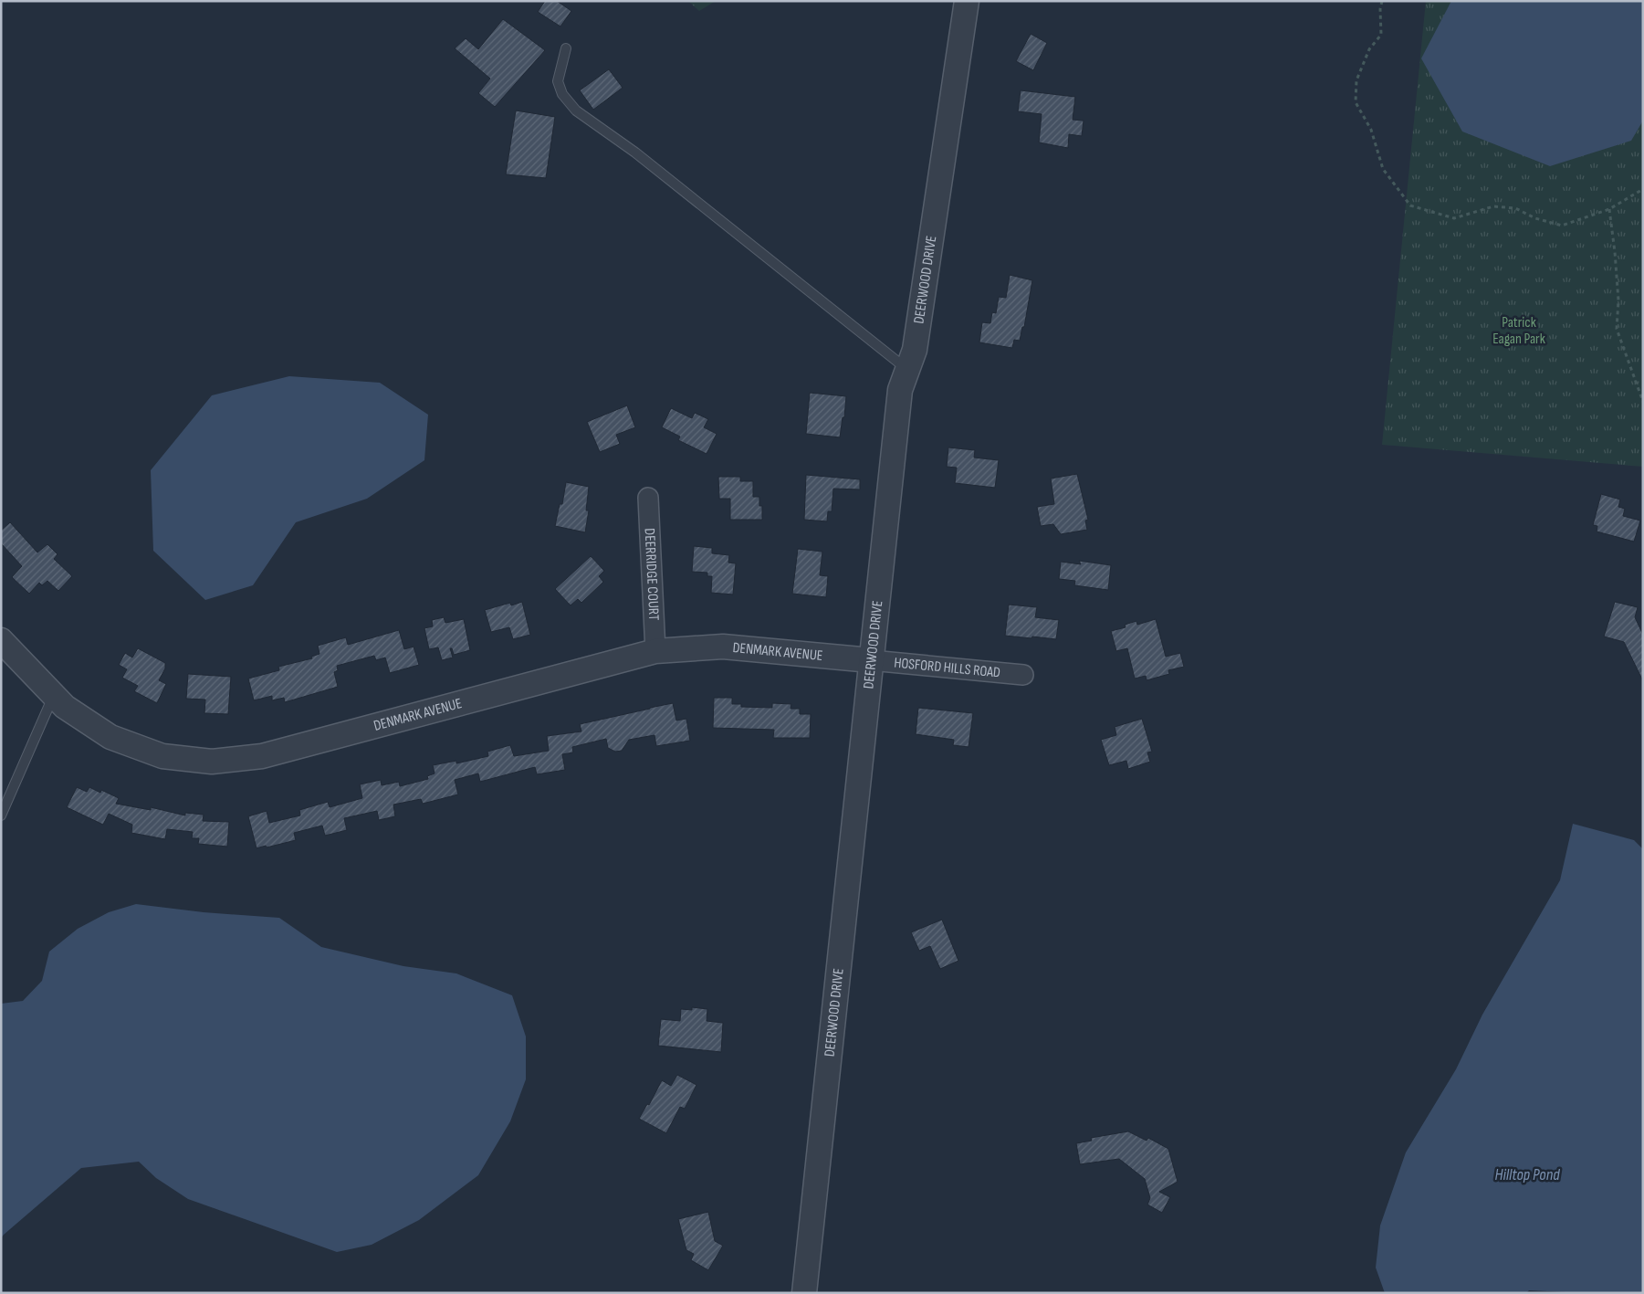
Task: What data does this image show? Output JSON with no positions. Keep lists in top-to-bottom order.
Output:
{
  "streets": {
    "street": [
      "DEERWOOD DRIVE",
      "DEERRIDGE COURT",
      "DENMARK AVENUE",
      "HOSFORD HILLS ROAD"
    ]
  },
  "crossings": [
    ["DEERWOOD DRIVE", "DENMARK AVENUE"],
    ["DEERWOOD DRIVE", "HOSFORD HILLS ROAD"],
    ["DEERRIDGE COURT", "DENMARK AVENUE"],
    ["DENMARK AVENUE", "HOSFORD HILLS ROAD"]
  ],
  "water": ["Hilltop Pond"],
  "parks": ["Patrick Eagan Park"]
}
